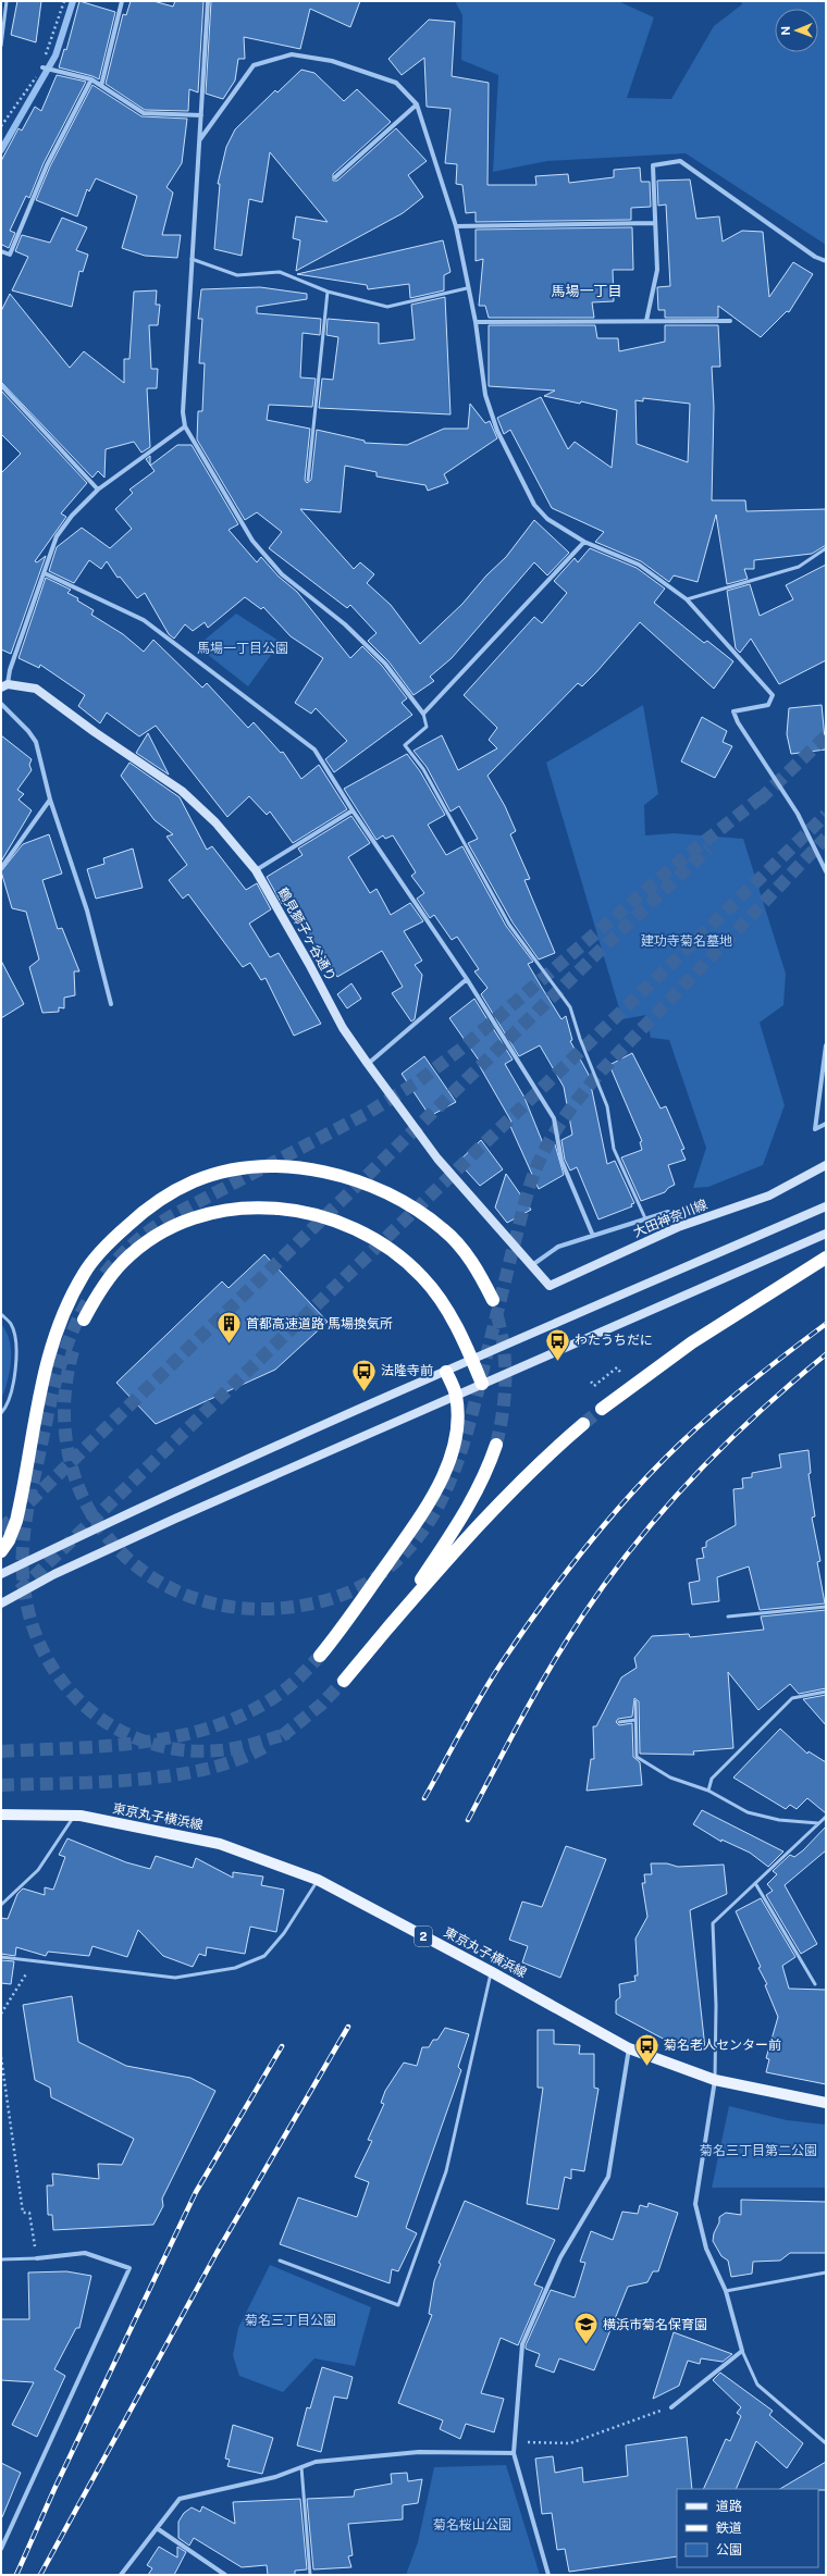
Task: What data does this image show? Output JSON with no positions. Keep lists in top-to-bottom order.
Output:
{
  "streets": {
    "main road": [
      "鶴見獅子ヶ谷通り",
      "大田神奈川線",
      "東京丸子横浜線",
      "2"
    ]
  },
  "crossings": [
    ["鶴見獅子ヶ谷通り", "大田神奈川線"]
  ],
  "districts": ["馬場一丁目"],
  "parks": [
    "馬場一丁目公園",
    "建功寺菊名墓地",
    "菊名三丁目第二公園",
    "菊名三丁目公園",
    "菊名桜山公園"
  ],
  "places": {
    "building": ["首都高速道路 馬場換気所"],
    "bus stop": ["わたうちだに", "法隆寺前", "菊名老人センター前"],
    "school or university": ["横浜市菊名保育園"]
  },
  "legend": ["道路", "鉄道", "公園"],
  "north": "left"
}
